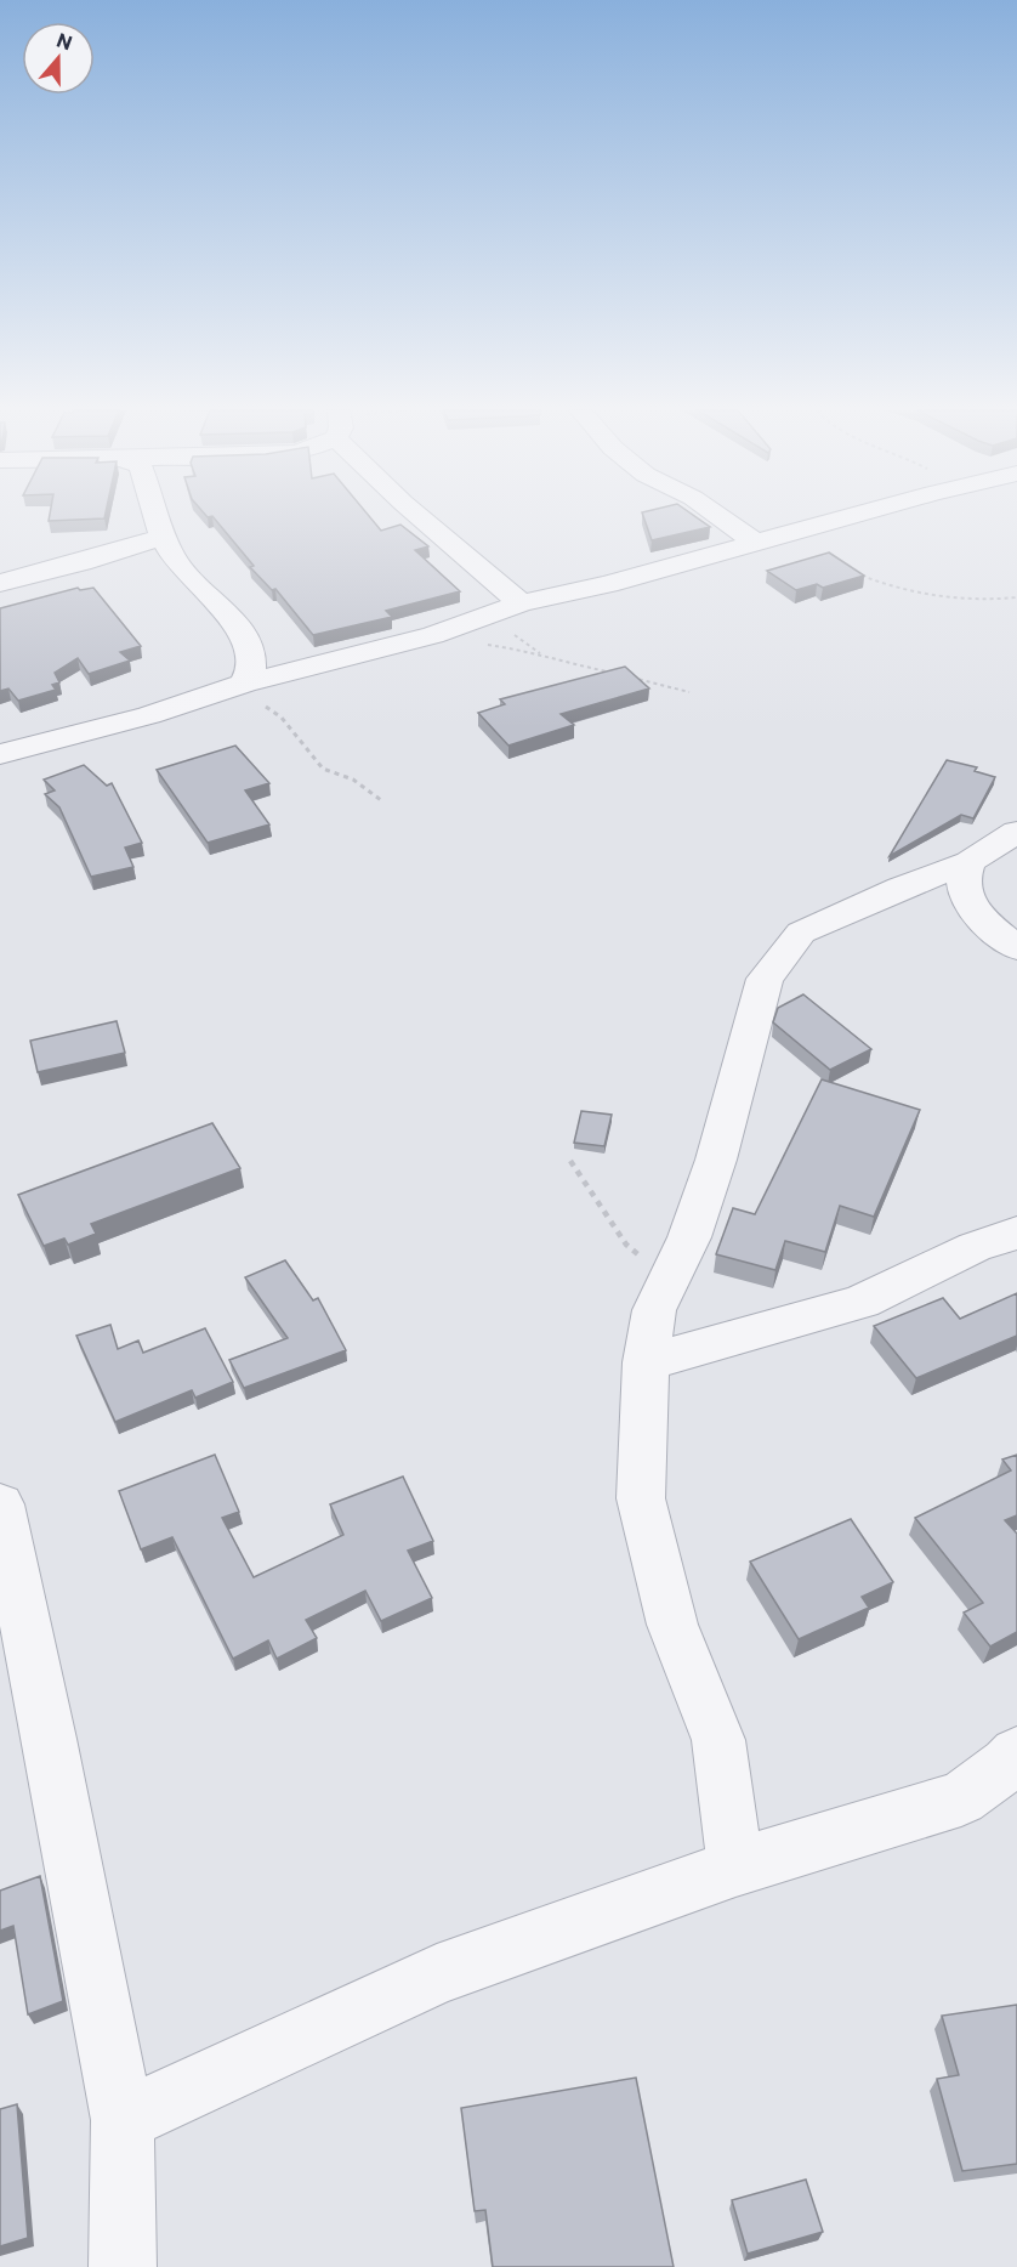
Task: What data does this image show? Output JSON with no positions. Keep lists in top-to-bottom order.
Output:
{
  "north": "top"
}
